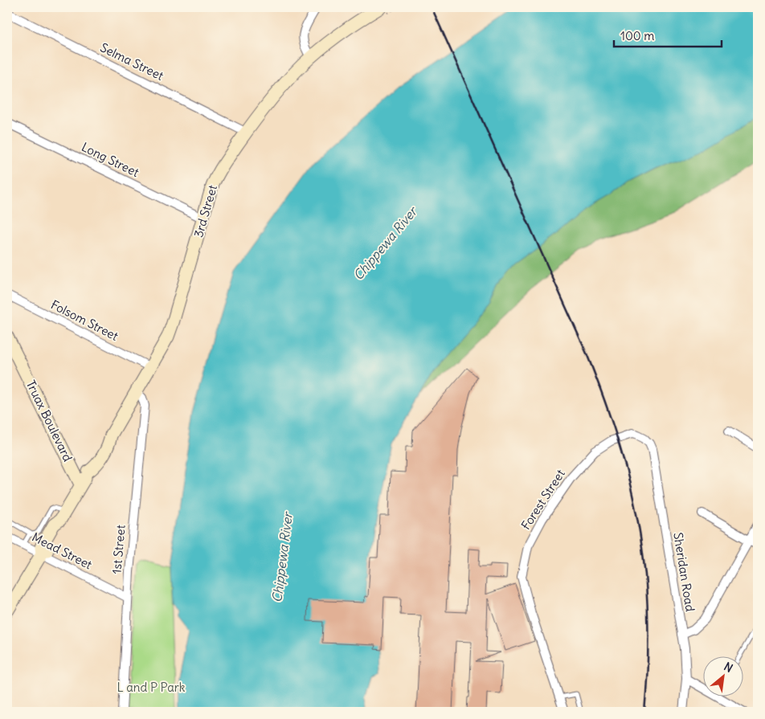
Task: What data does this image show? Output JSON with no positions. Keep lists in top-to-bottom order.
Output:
{
  "streets": {
    "street": [
      "Selma Street",
      "Long Street",
      "3rd Street",
      "Folsom Street",
      "Truax Boulevard",
      "Forest Street",
      "1st Street",
      "Mead Street",
      "Sheridan Road"
    ]
  },
  "crossings": [
    ["Selma Street", "3rd Street"],
    ["Long Street", "3rd Street"],
    ["3rd Street", "Folsom Street"],
    ["3rd Street", "Truax Boulevard"],
    ["3rd Street", "1st Street"],
    ["3rd Street", "Mead Street"],
    ["Forest Street", "Sheridan Road"],
    ["1st Street", "Mead Street"]
  ],
  "water": ["Chippewa River"],
  "parks": ["L and P Park"],
  "scale_bar": "100 m",
  "north": "top right"
}
